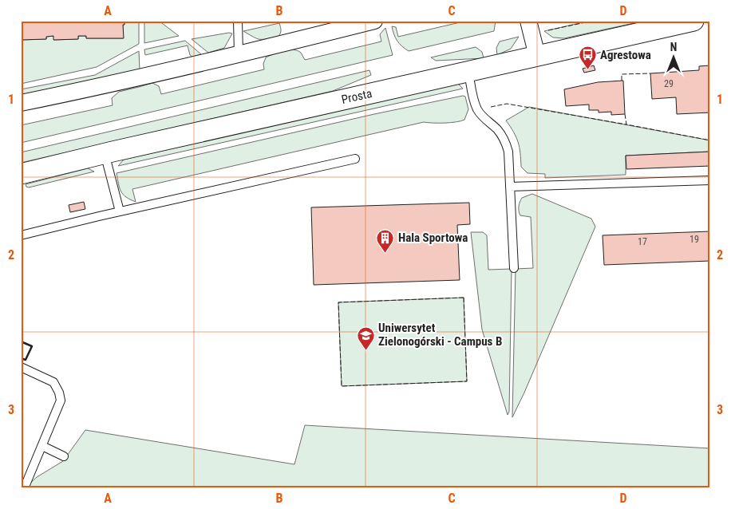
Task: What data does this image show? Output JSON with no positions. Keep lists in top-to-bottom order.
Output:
{
  "streets": {
    "street": ["Prosta"]
  },
  "places": {
    "bus stop": ["Agrestowa"],
    "building": ["Hala Sportowa"],
    "school or university": ["Uniwersytet Zielonogórski - Campus B"]
  },
  "house_numbers": ["29", "19", "17"],
  "north": "top",
  "grid": {
    "columns": [
      "A",
      "B",
      "C",
      "D"
    ],
    "rows": ["1", "2", "3"]
  }
}
